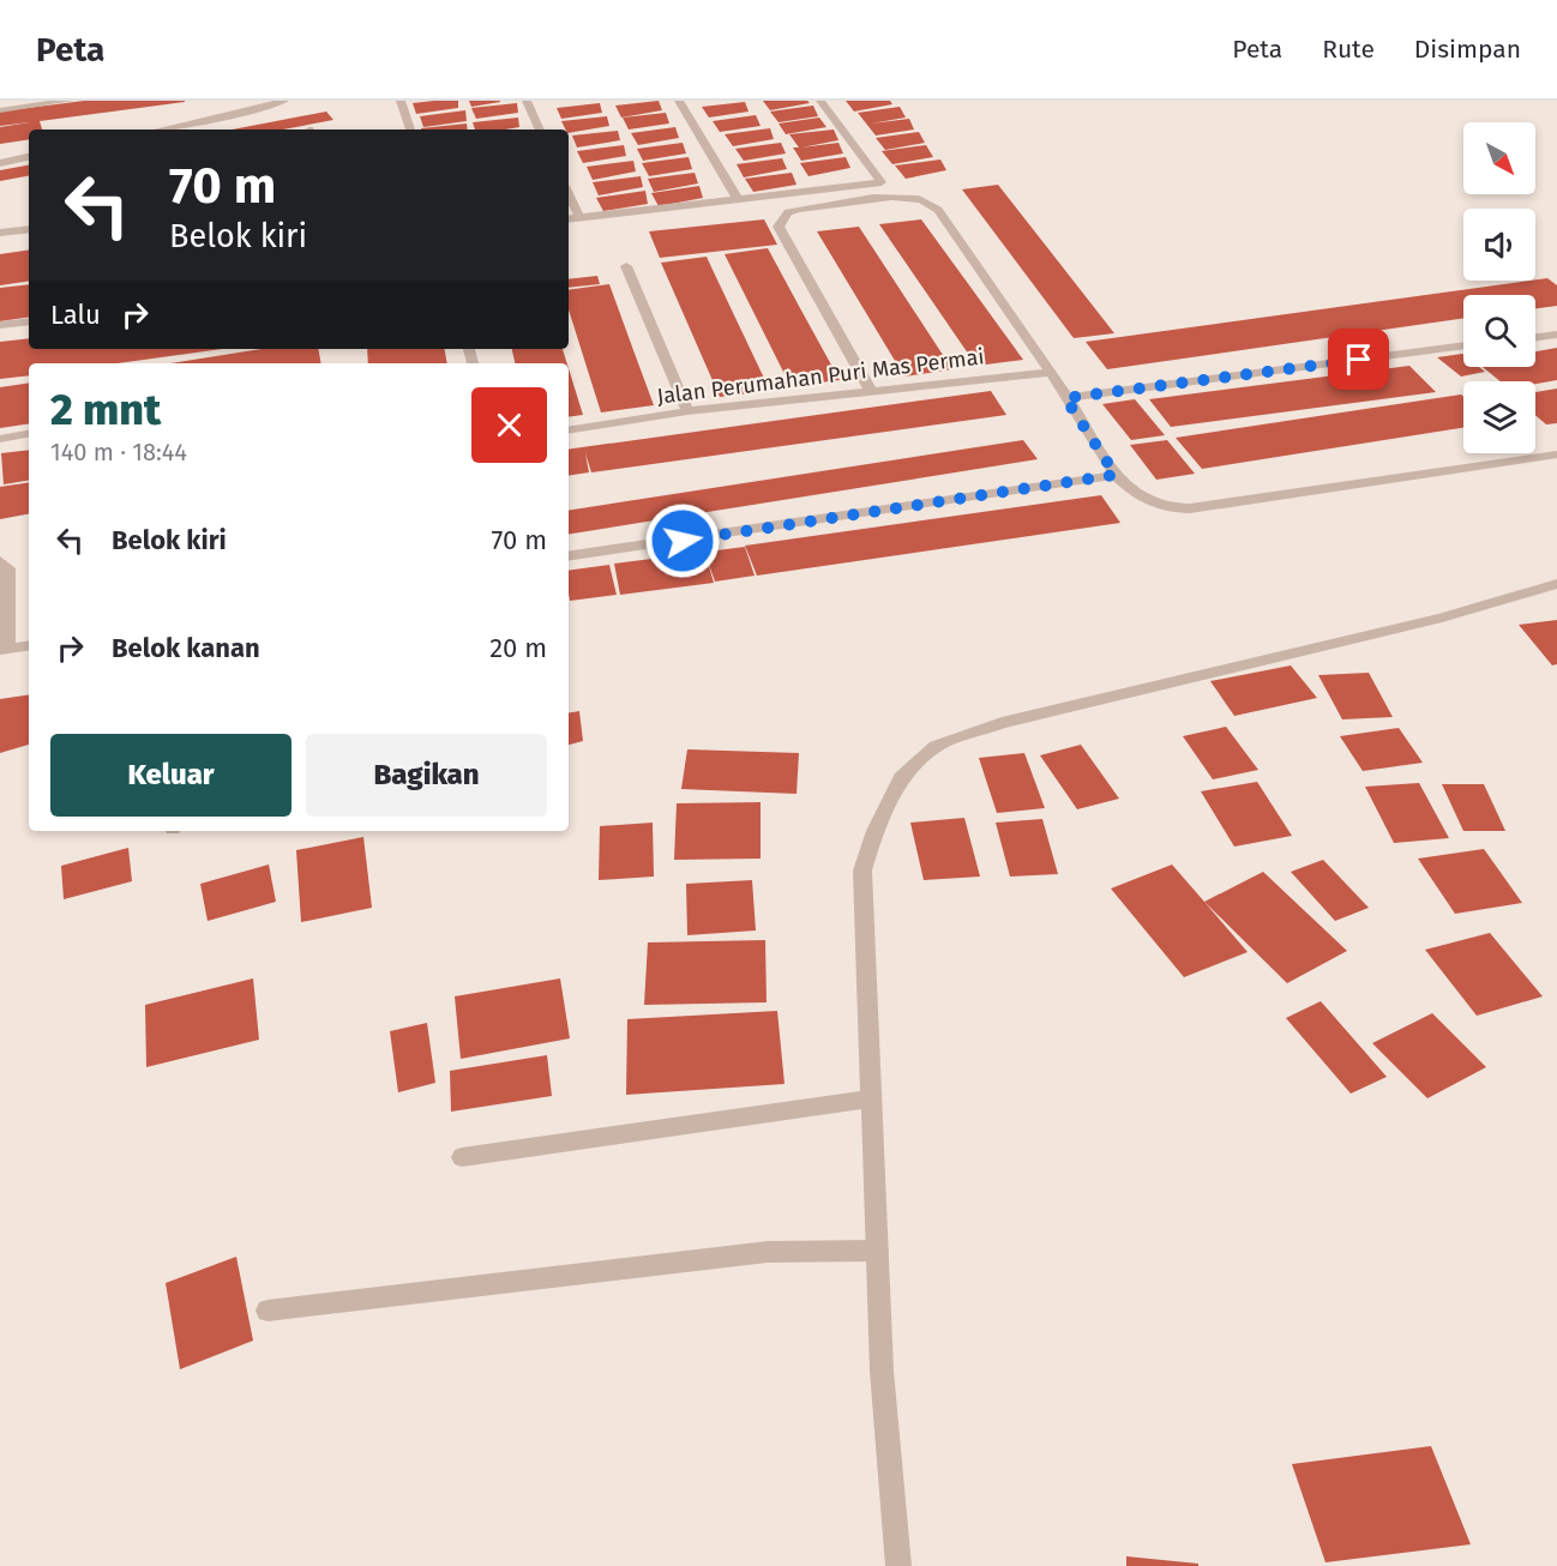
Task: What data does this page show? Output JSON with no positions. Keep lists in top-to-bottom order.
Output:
{
  "streets": {
    "street": ["Jalan Perumahan Puri Mas Permai"]
  },
  "north": "bottom right",
  "page": {
    "header": "Peta",
    "nav": ["Peta", "Rute", "Disimpan"],
    "turn": ["70 m", "Belok kiri"],
    "then": "Lalu",
    "heading": ["2 mnt", "140 m · 18:44"],
    "list": [
      {
        "name": "Belok kiri",
        "value": "70 m"
      },
      {
        "name": "Belok kanan",
        "value": "20 m"
      }
    ],
    "buttons": ["Keluar", "Bagikan"]
  }
}
